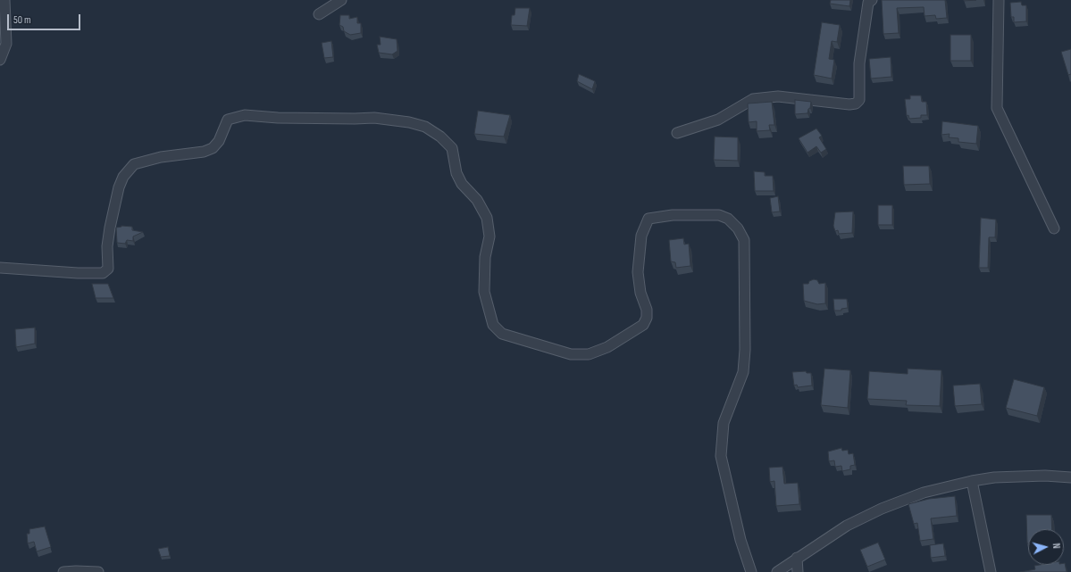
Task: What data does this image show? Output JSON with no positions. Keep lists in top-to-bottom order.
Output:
{
  "scale_bar": "50 m",
  "north": "right"
}
